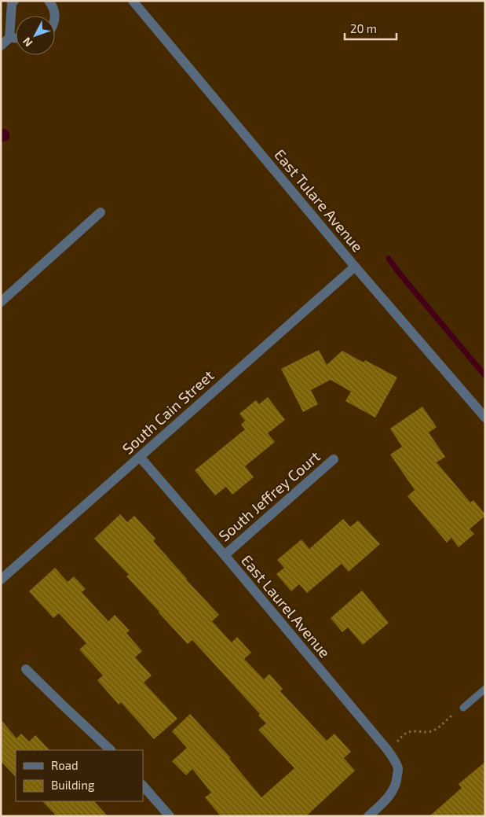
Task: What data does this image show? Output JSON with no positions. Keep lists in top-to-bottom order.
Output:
{
  "streets": {
    "street": [
      "East Tulare Avenue",
      "South Cain Street",
      "South Jeffrey Court",
      "East Laurel Avenue"
    ]
  },
  "crossings": [
    ["East Tulare Avenue", "South Cain Street"],
    ["South Cain Street", "East Laurel Avenue"],
    ["South Jeffrey Court", "East Laurel Avenue"]
  ],
  "legend": ["Road", "Building"],
  "scale_bar": "20 m",
  "north": "bottom left"
}
